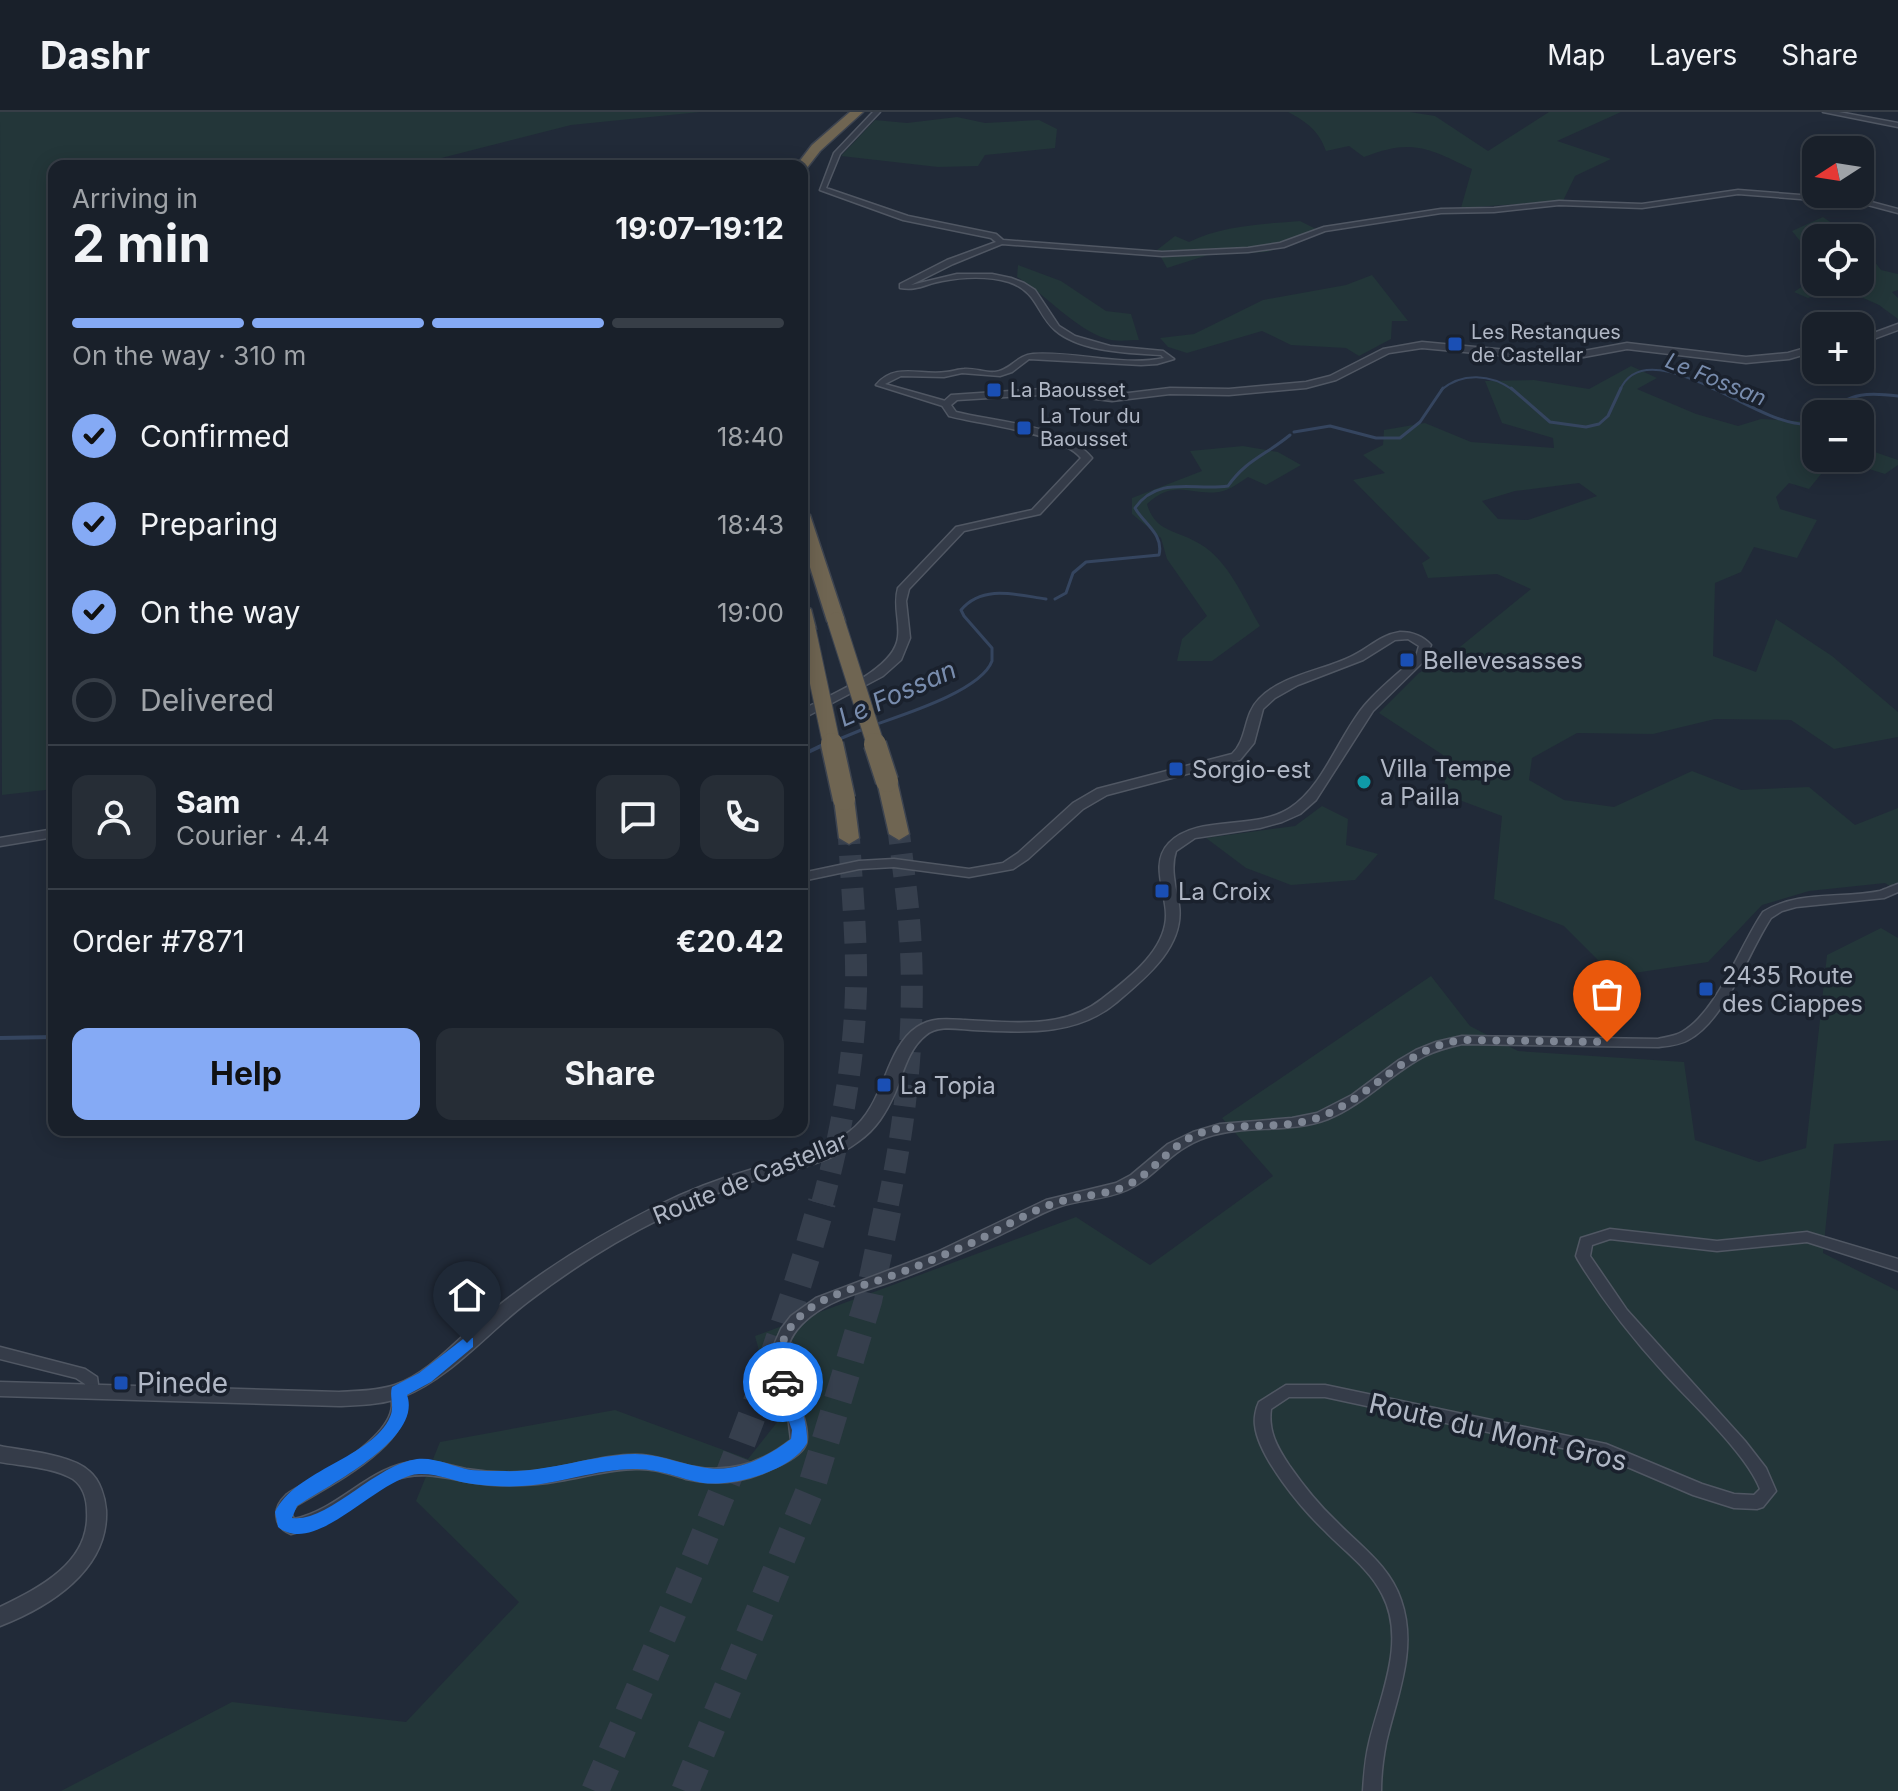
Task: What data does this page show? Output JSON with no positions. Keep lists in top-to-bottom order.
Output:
{
  "streets": {
    "street": ["Route de Castellar", "Route du Mont Gros"]
  },
  "water": ["Le Fossan"],
  "places": {
    "transit": [
      "Les Restanques de Castellar",
      "La Baousset",
      "La Tour du Baousset",
      "Bellevesasses",
      "Sorgio-est",
      "La Croix",
      "2435 Route des Ciappes",
      "La Topia",
      "Pinede"
    ],
    "other": ["Villa Tempe a Pailla"]
  },
  "north": "left",
  "page": {
    "header": "Dashr",
    "nav": ["Map", "Layers", "Share"],
    "map_buttons": ["+", "−"],
    "heading": ["2 min", "Arriving in", "19:07–19:12"],
    "panel": [
      "Sam",
      "Courier · 4.4",
      "Order #7871",
      "€20.42"
    ],
    "bar": "On the way · 310 m",
    "list": [
      ["Confirmed", "18:40"],
      ["Preparing", "18:43"],
      ["On the way", "19:00"],
      "Delivered"
    ],
    "buttons": ["Help", "Share"]
  }
}
